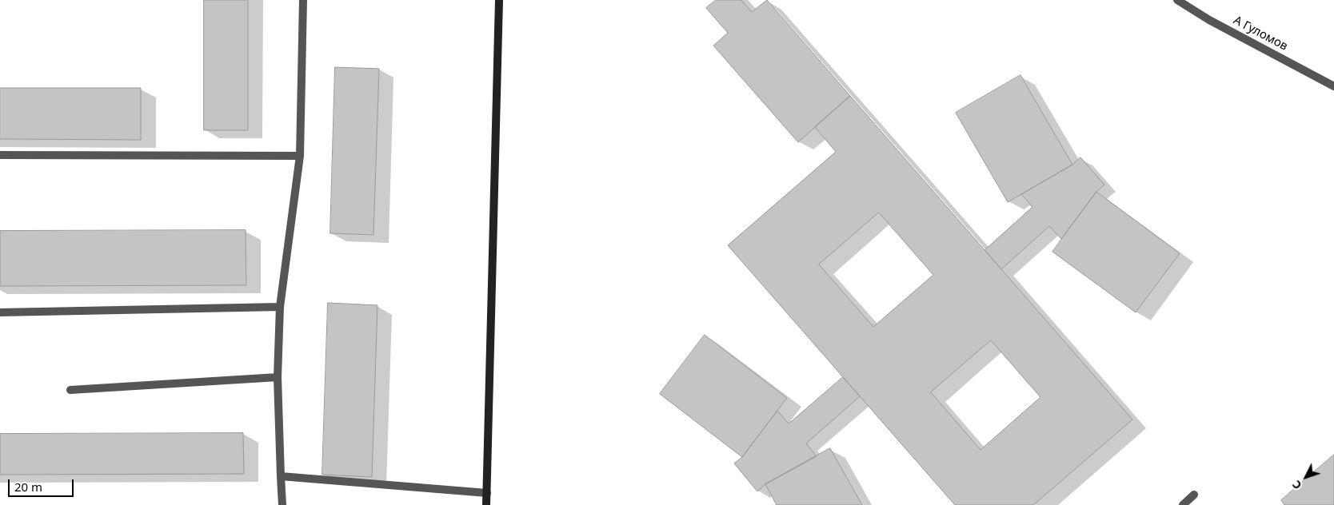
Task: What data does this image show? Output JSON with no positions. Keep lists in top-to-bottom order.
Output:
{
  "streets": {
    "street": ["А Гуломов"]
  },
  "scale_bar": "20 m",
  "north": "bottom left"
}
